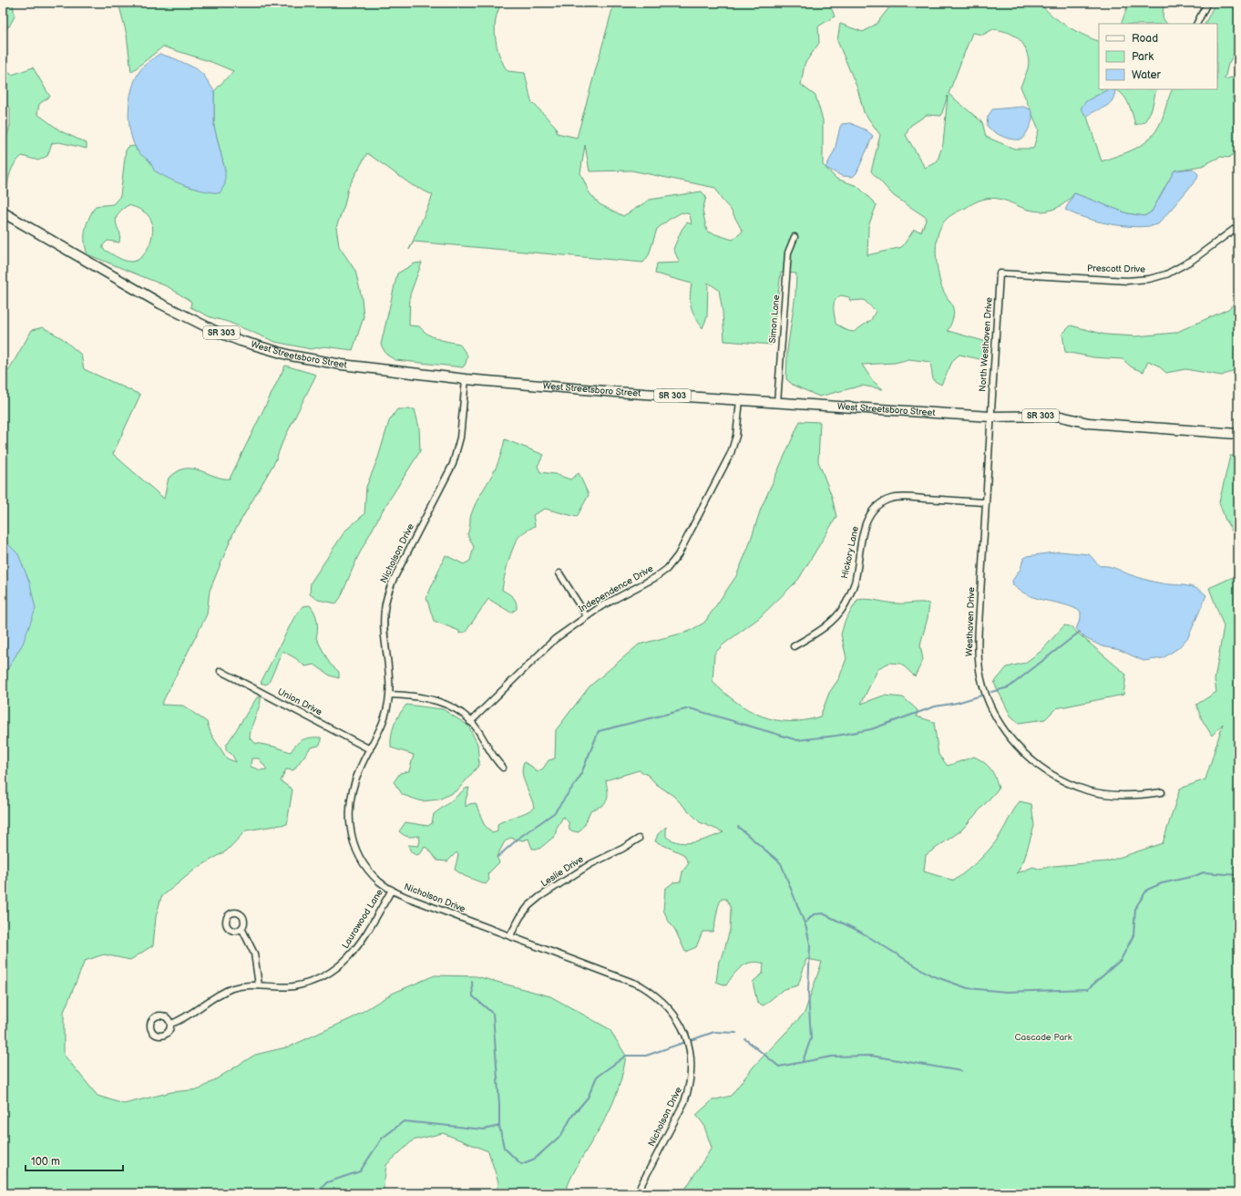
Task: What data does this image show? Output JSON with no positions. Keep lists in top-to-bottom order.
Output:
{
  "streets": {
    "main road": ["SR 303", "West Streetsboro Street"],
    "street": [
      "Prescott Drive",
      "Simon Lane",
      "North Westhaven Drive",
      "Hickory Lane",
      "Nicholson Drive",
      "Independence Drive",
      "Westhaven Drive",
      "Union Drive",
      "Leslie Drive",
      "Laurawood Lane"
    ]
  },
  "crossings": [
    ["Prescott Drive", "North Westhaven Drive"],
    ["Simon Lane", "West Streetsboro Street"],
    ["North Westhaven Drive", "West Streetsboro Street"],
    ["North Westhaven Drive", "Westhaven Drive"],
    ["West Streetsboro Street", "Nicholson Drive"],
    ["West Streetsboro Street", "Independence Drive"],
    ["West Streetsboro Street", "Westhaven Drive"],
    ["Hickory Lane", "Westhaven Drive"],
    ["Nicholson Drive", "Union Drive"],
    ["Nicholson Drive", "Leslie Drive"],
    ["Nicholson Drive", "Laurawood Lane"]
  ],
  "parks": ["Cascade Park"],
  "legend": ["Road", "Park", "Water"],
  "scale_bar": "100 m"
}
